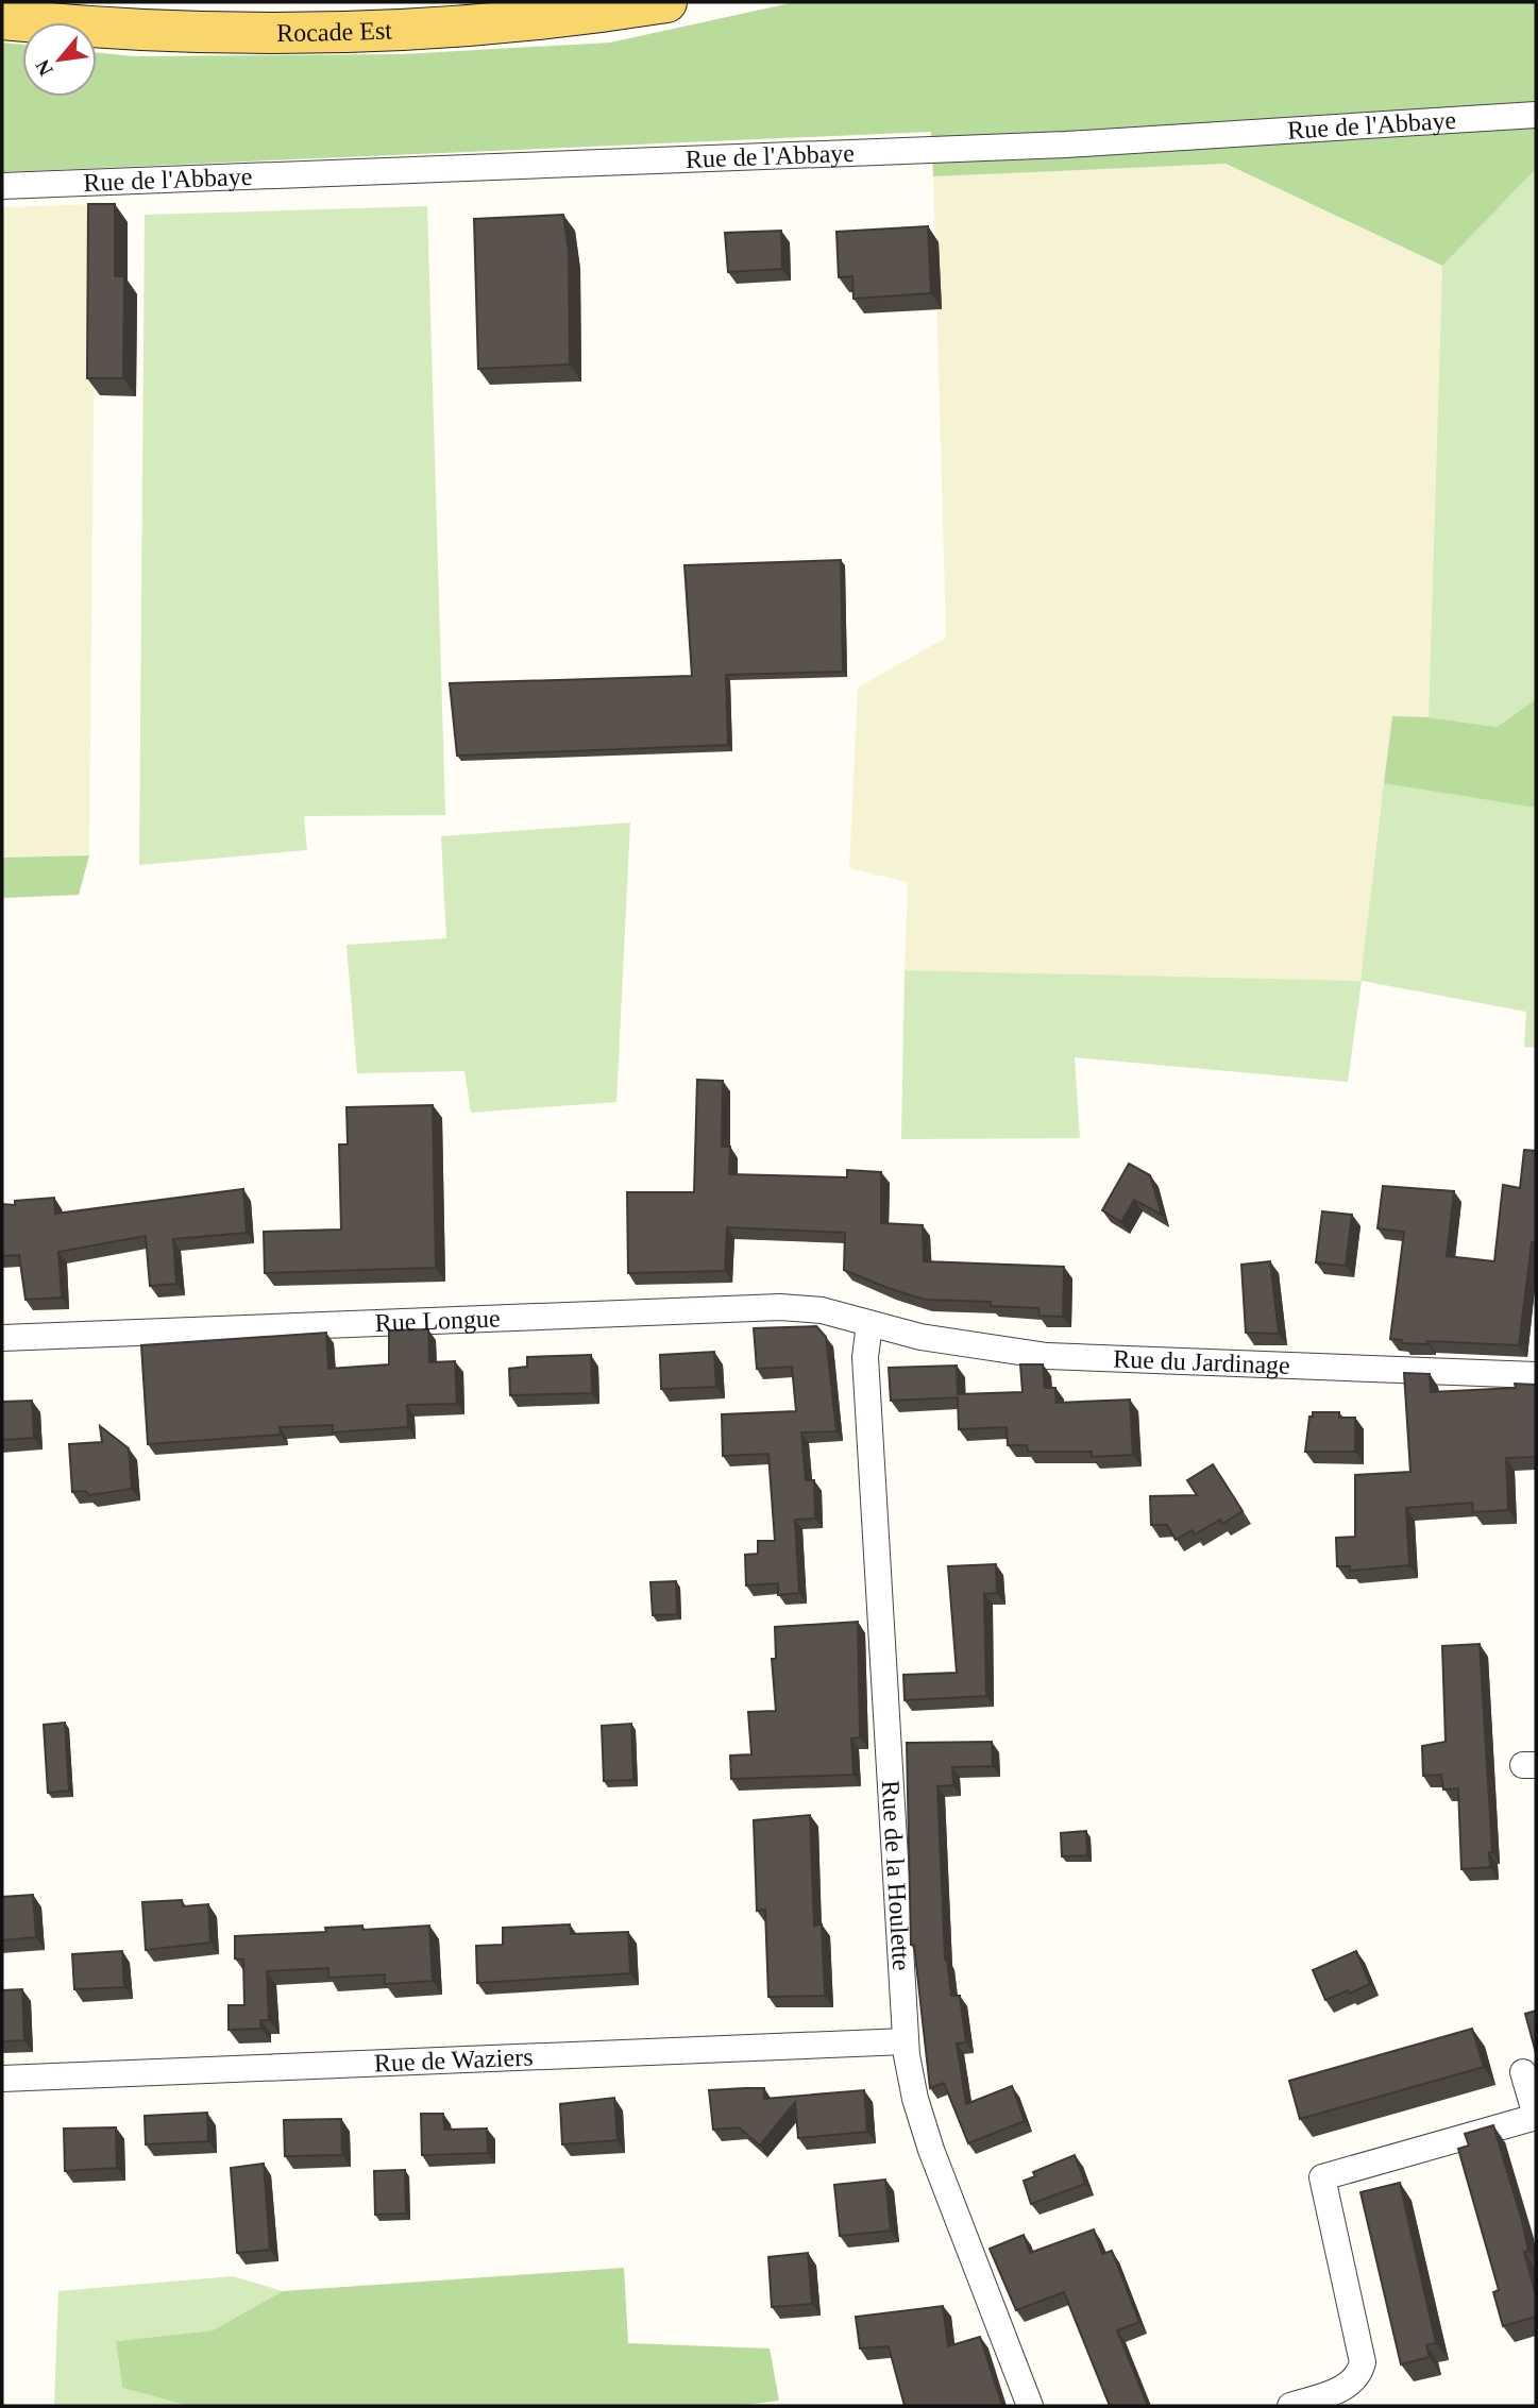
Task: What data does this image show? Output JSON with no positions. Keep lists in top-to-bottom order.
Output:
{
  "streets": {
    "main road": ["Rocade Est"],
    "street": [
      "Rue de l'Abbaye",
      "Rue Longue",
      "Rue du Jardinage",
      "Rue de la Houlette",
      "Rue de Waziers"
    ]
  },
  "crossings": [
    ["Rue Longue", "Rue du Jardinage"],
    ["Rue Longue", "Rue de la Houlette"],
    ["Rue du Jardinage", "Rue de la Houlette"],
    ["Rue de la Houlette", "Rue de Waziers"]
  ],
  "north": "bottom left"
}
